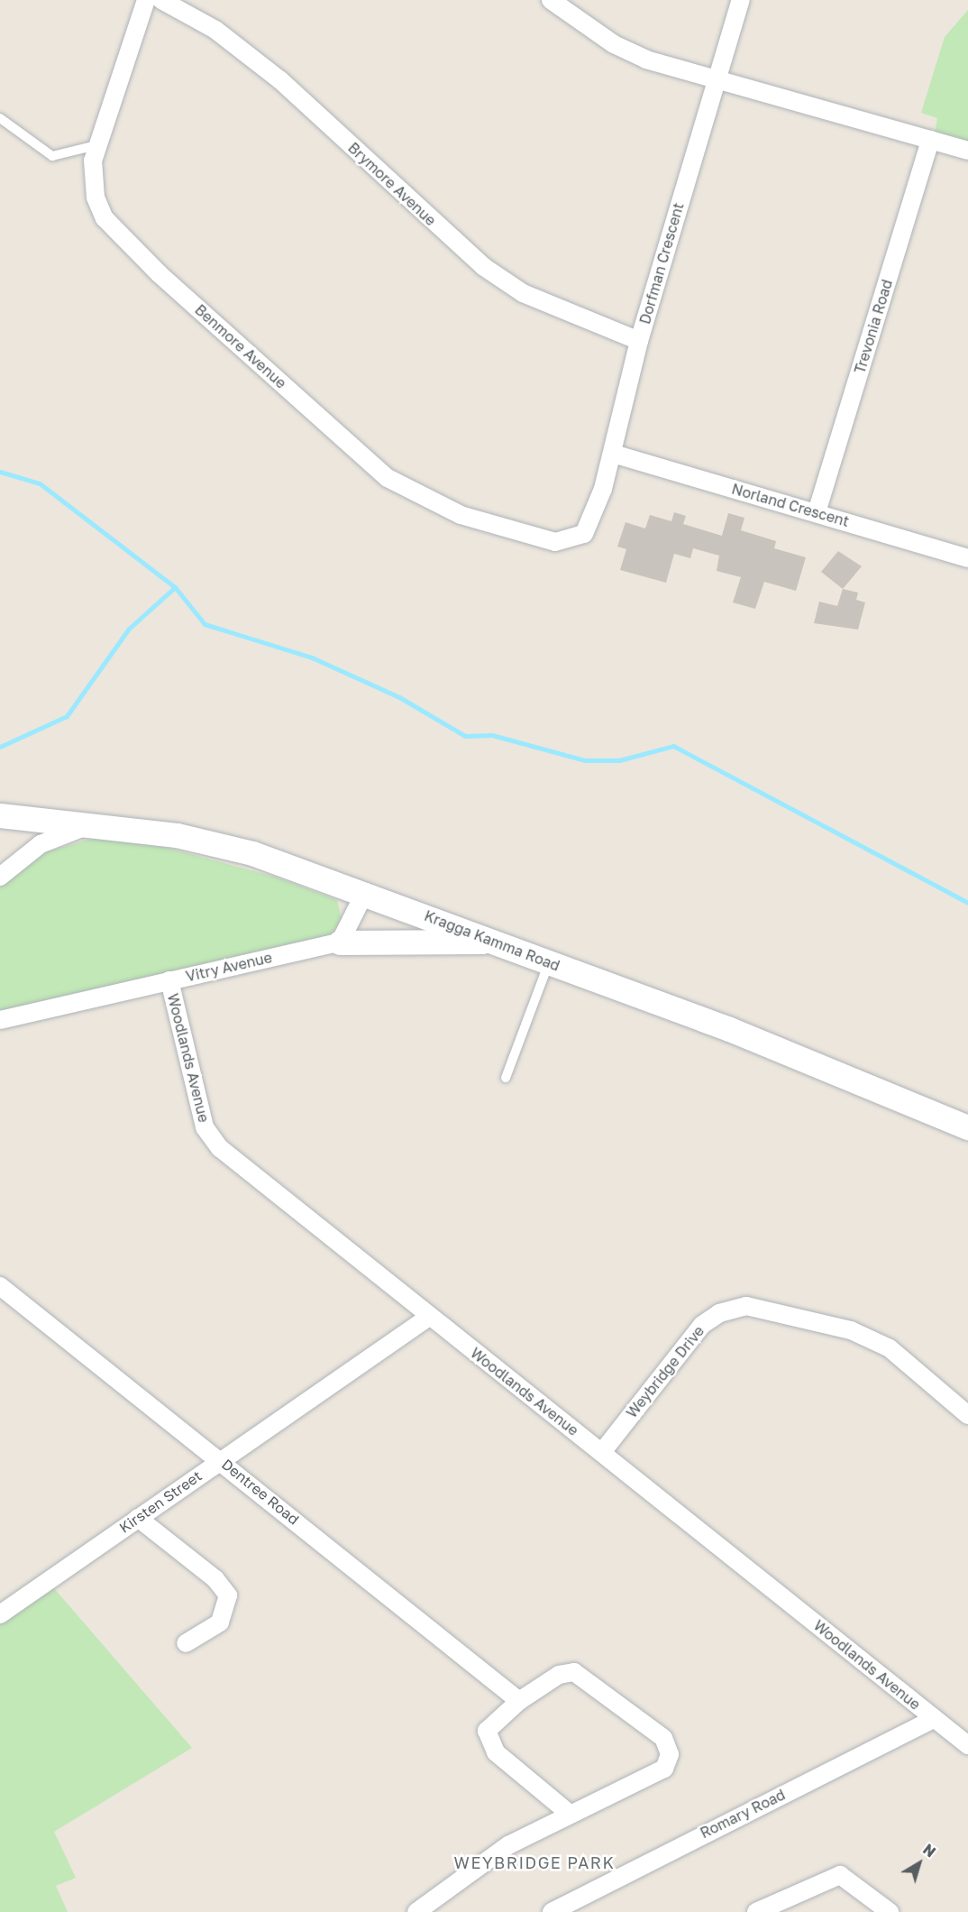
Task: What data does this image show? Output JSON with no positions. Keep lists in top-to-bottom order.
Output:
{
  "streets": {
    "main road": ["Kragga Kamma Road"],
    "street": [
      "Brymore Avenue",
      "Dorfman Crescent",
      "Trevonia Road",
      "Benmore Avenue",
      "Norland Crescent",
      "Vitry Avenue",
      "Woodlands Avenue",
      "Weybridge Drive",
      "Dentree Road",
      "Kirsten Street",
      "Romary Road"
    ]
  },
  "crossings": [
    ["Brymore Avenue", "Dorfman Crescent"],
    ["Dorfman Crescent", "Benmore Avenue"],
    ["Dorfman Crescent", "Norland Crescent"],
    ["Trevonia Road", "Norland Crescent"],
    ["Vitry Avenue", "Woodlands Avenue"],
    ["Woodlands Avenue", "Weybridge Drive"],
    ["Woodlands Avenue", "Kirsten Street"],
    ["Woodlands Avenue", "Romary Road"],
    ["Dentree Road", "Kirsten Street"]
  ],
  "districts": ["WEYBRIDGE PARK"],
  "north": "top right"
}
